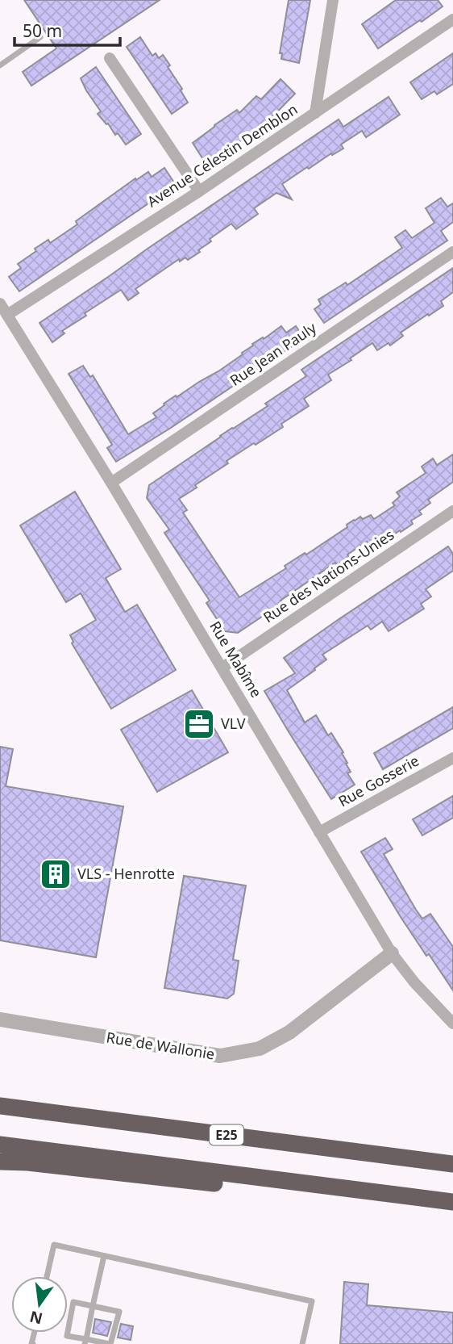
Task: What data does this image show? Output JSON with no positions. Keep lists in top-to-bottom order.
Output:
{
  "streets": {
    "highway": ["E25"],
    "street": [
      "Avenue Célestin Demblon",
      "Rue Jean Pauly",
      "Rue des Nations-Unies",
      "Rue Mabîme",
      "Rue Gosserie",
      "Rue de Wallonie"
    ]
  },
  "crossings": [
    ["Avenue Célestin Demblon", "Rue Mabîme"],
    ["Rue Jean Pauly", "Rue Mabîme"],
    ["Rue des Nations-Unies", "Rue Mabîme"],
    ["Rue Mabîme", "Rue Gosserie"],
    ["Rue Mabîme", "Rue de Wallonie"]
  ],
  "places": {
    "office": ["VLV"],
    "building": ["VLS - Henrotte"]
  },
  "scale_bar": "50 m",
  "north": "bottom"
}
